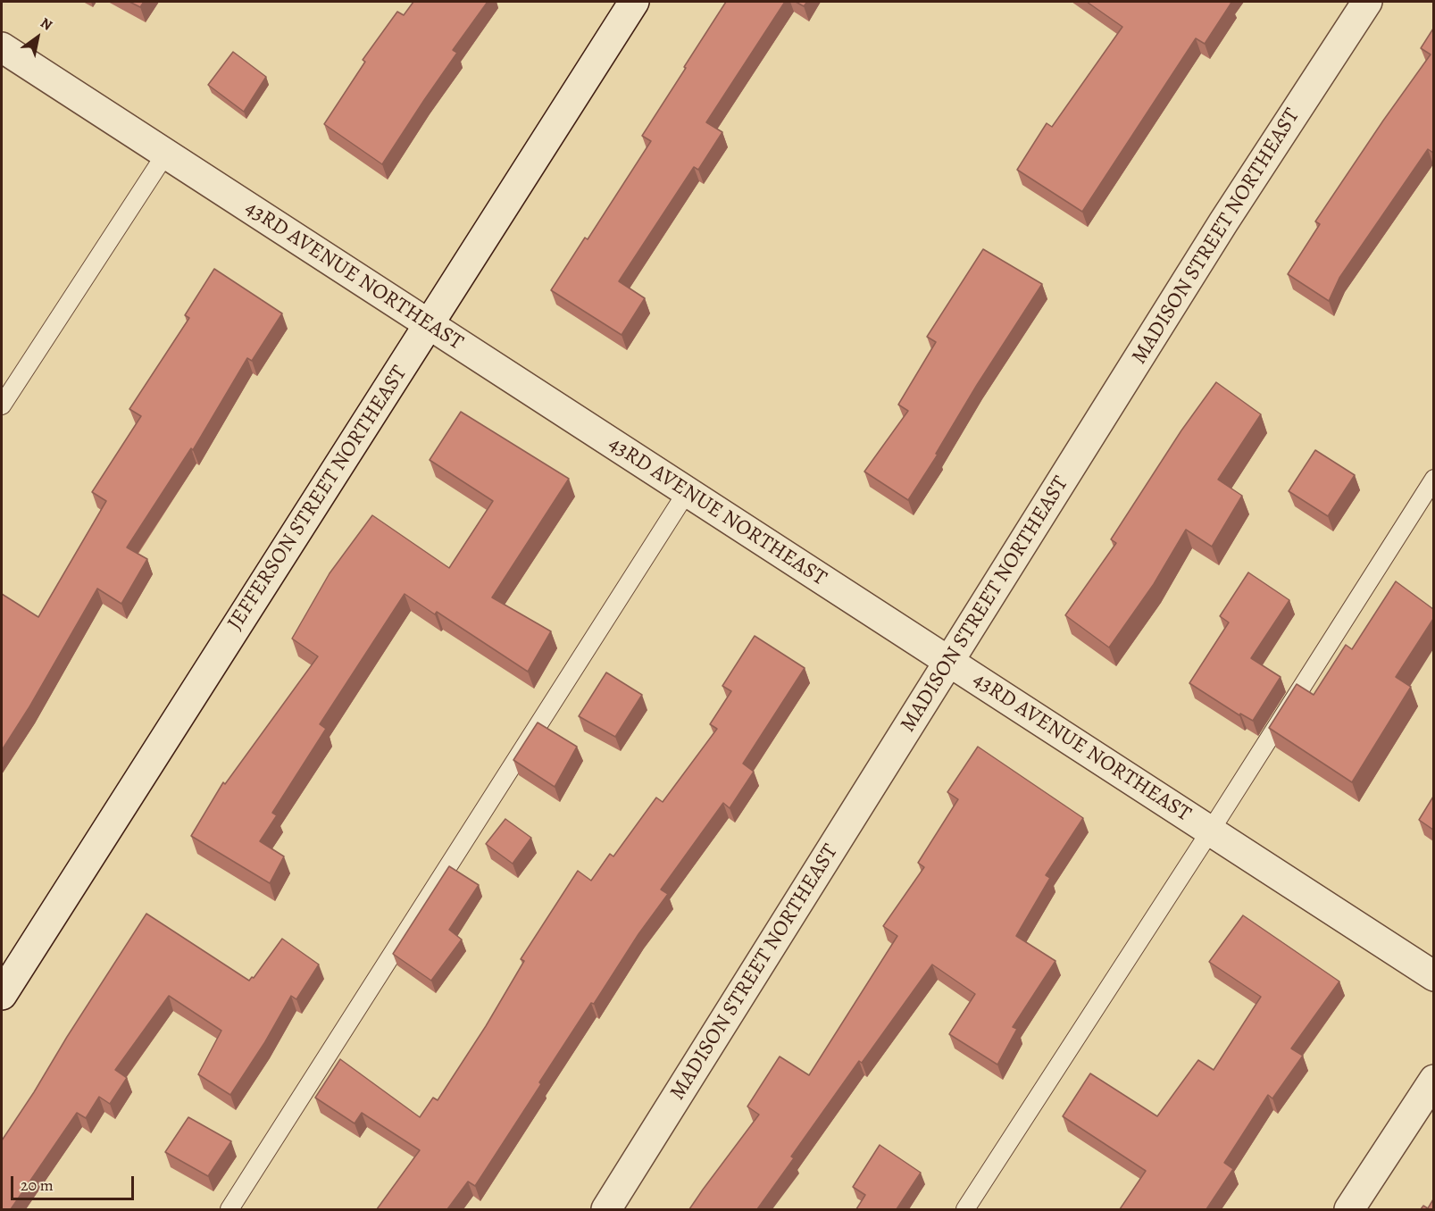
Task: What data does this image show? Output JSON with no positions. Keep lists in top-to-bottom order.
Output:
{
  "streets": {
    "street": ["MADISON STREET NORTHEAST", "43RD AVENUE NORTHEAST", "JEFFERSON STREET NORTHEAST"]
  },
  "crossings": [
    ["MADISON STREET NORTHEAST", "43RD AVENUE NORTHEAST"],
    ["43RD AVENUE NORTHEAST", "JEFFERSON STREET NORTHEAST"]
  ],
  "scale_bar": "20 m",
  "north": "top right"
}
